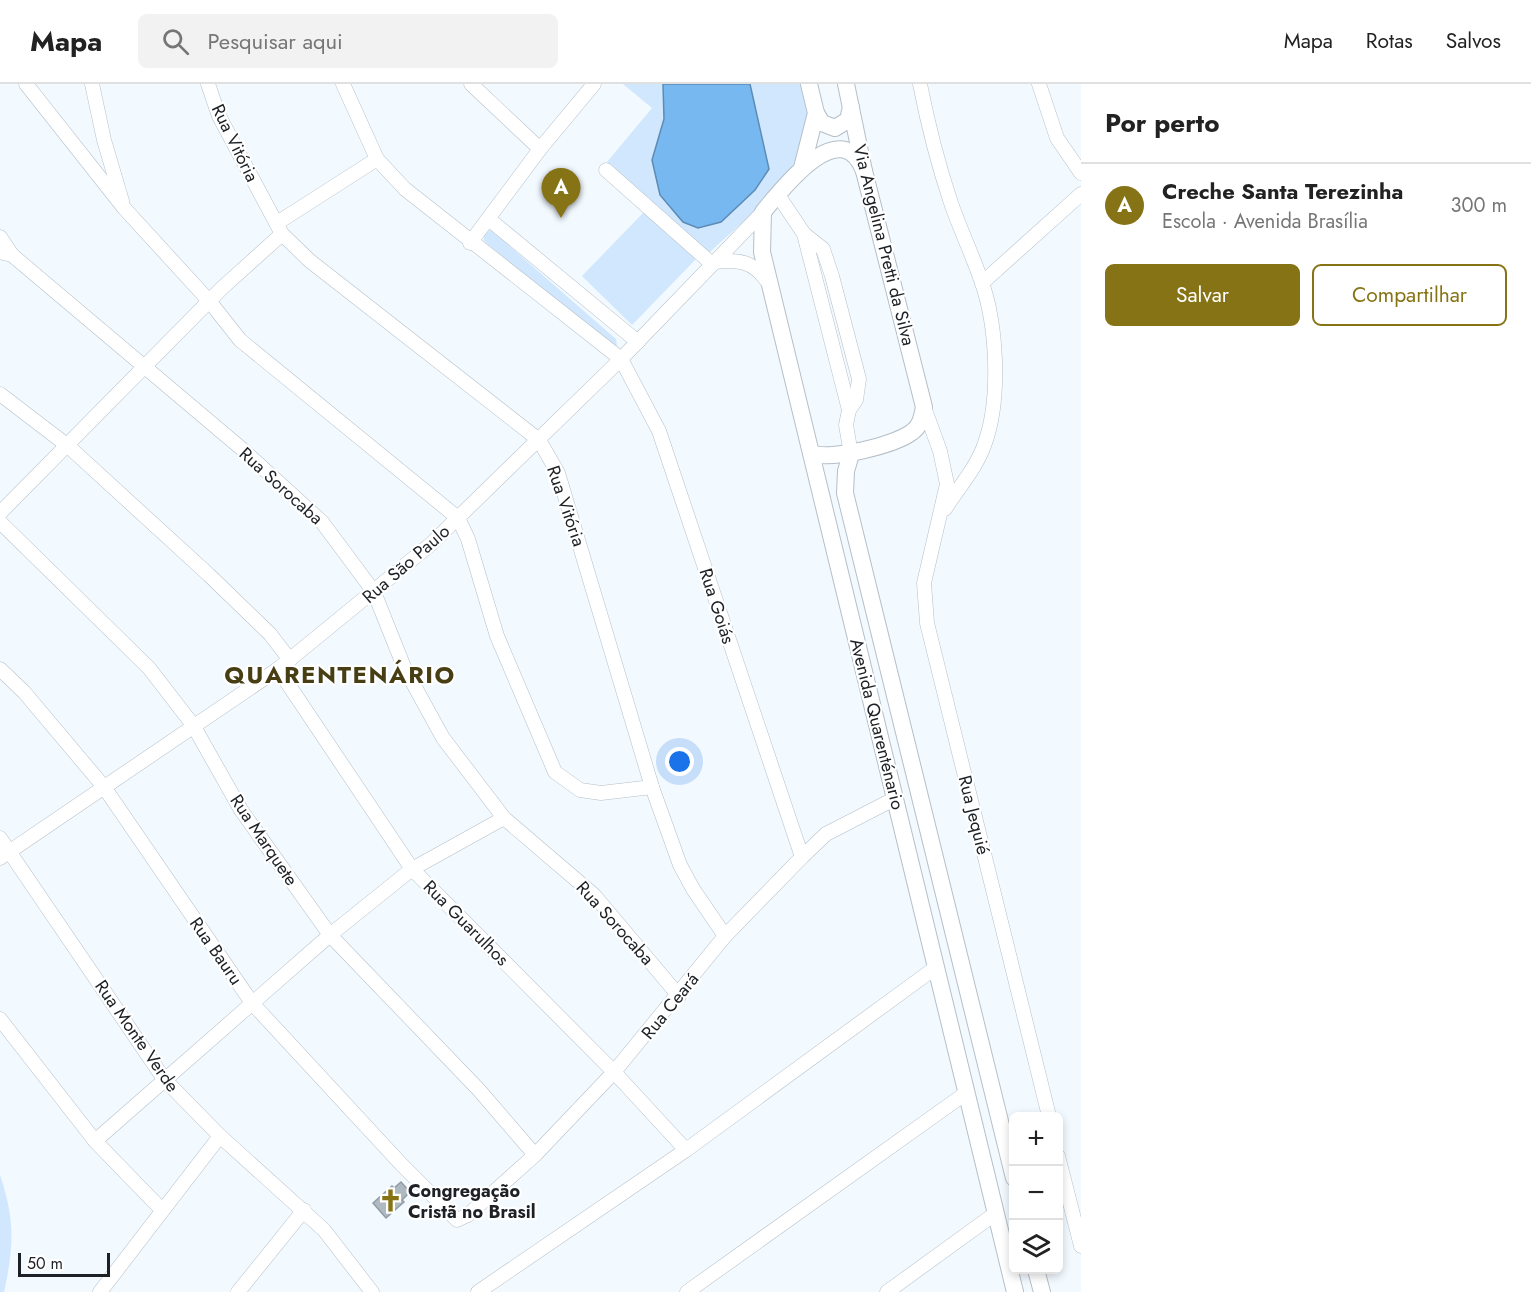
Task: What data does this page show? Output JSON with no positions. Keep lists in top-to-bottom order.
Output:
{
  "streets": {
    "main road": ["Via Angelina Pretti da Silva", "Avenida Quarenténario"],
    "street": [
      "Rua Vitória",
      "Rua Sorocaba",
      "Rua São Paulo",
      "Rua Goiás",
      "Rua Jequié",
      "Rua Marquete",
      "Rua Guarulhos",
      "Rua Bauru",
      "Rua Ceará",
      "Rua Monte Verde"
    ]
  },
  "crossings": [
    ["Rua Vitória", "Rua São Paulo"],
    ["Rua Vitória", "Rua Ceará"],
    ["Rua Sorocaba", "Rua São Paulo"],
    ["Rua Sorocaba", "Rua Ceará"],
    ["Rua São Paulo", "Rua Goiás"],
    ["Rua São Paulo", "Avenida Quarenténario"],
    ["Rua São Paulo", "Rua Marquete"],
    ["Rua São Paulo", "Rua Guarulhos"],
    ["Rua São Paulo", "Rua Bauru"],
    ["Rua São Paulo", "Rua Monte Verde"],
    ["Rua Goiás", "Rua Ceará"],
    ["Avenida Quarenténario", "Rua Ceará"],
    ["Rua Marquete", "Rua Ceará"],
    ["Rua Guarulhos", "Rua Ceará"],
    ["Rua Bauru", "Rua Ceará"]
  ],
  "districts": ["QUARENTENÁRIO"],
  "places": {
    "church": ["Congregação Cristã no Brasil"]
  },
  "scale_bar": "50 m",
  "page": {
    "header": "Mapa",
    "search": "Pesquisar aqui",
    "nav": ["Mapa", "Rotas", "Salvos"],
    "heading": "Por perto",
    "list": [
      {
        "mark": "A",
        "name": "Creche Santa Terezinha",
        "note": "Escola · Avenida Brasília",
        "value": "300 m"
      }
    ],
    "pins": "A",
    "buttons": ["Salvar", "Compartilhar"],
    "map_buttons": ["+", "−"],
    "scale": "50 m"
  }
}
